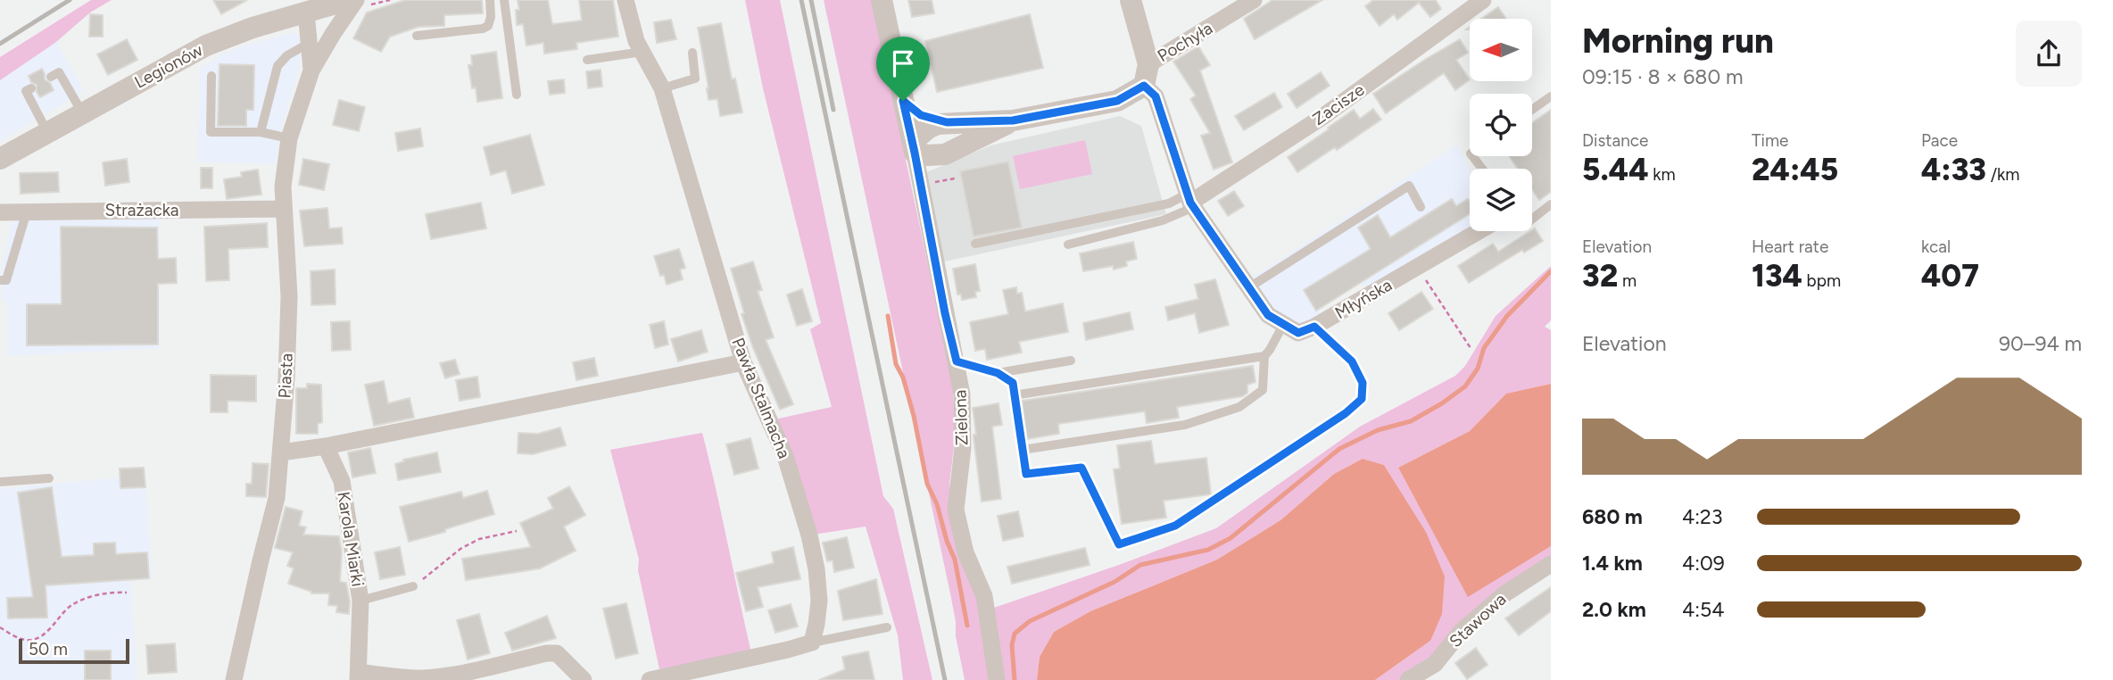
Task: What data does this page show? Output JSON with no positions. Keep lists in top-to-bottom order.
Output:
{
  "streets": {
    "street": [
      "Pochyła",
      "Legionów",
      "Zacisze",
      "Strażacka",
      "Młyńska",
      "Piasta",
      "Pawła Stalmacha",
      "Zielona",
      "Karola Miarki",
      "Stawowa"
    ]
  },
  "crossings": [
    ["Legionów", "Piasta"],
    ["Strażacka", "Piasta"]
  ],
  "scale_bar": "50 m",
  "north": "left",
  "page": {
    "heading": ["Morning run", "09:15 · 8 × 680 m"],
    "stats": [
      ["Distance", "5.44 km"],
      ["Time", "24:45"],
      ["Pace", "4:33 /km"],
      ["Elevation", "32 m"],
      ["Heart rate", "134 bpm"],
      ["kcal", "407"]
    ],
    "chart": ["Elevation", "90–94 m"],
    "list": [
      {
        "name": "680 m",
        "note": "4:23"
      },
      {
        "name": "1.4 km",
        "note": "4:09"
      },
      {
        "name": "2.0 km",
        "note": "4:54"
      }
    ],
    "scale": "50 m"
  }
}
